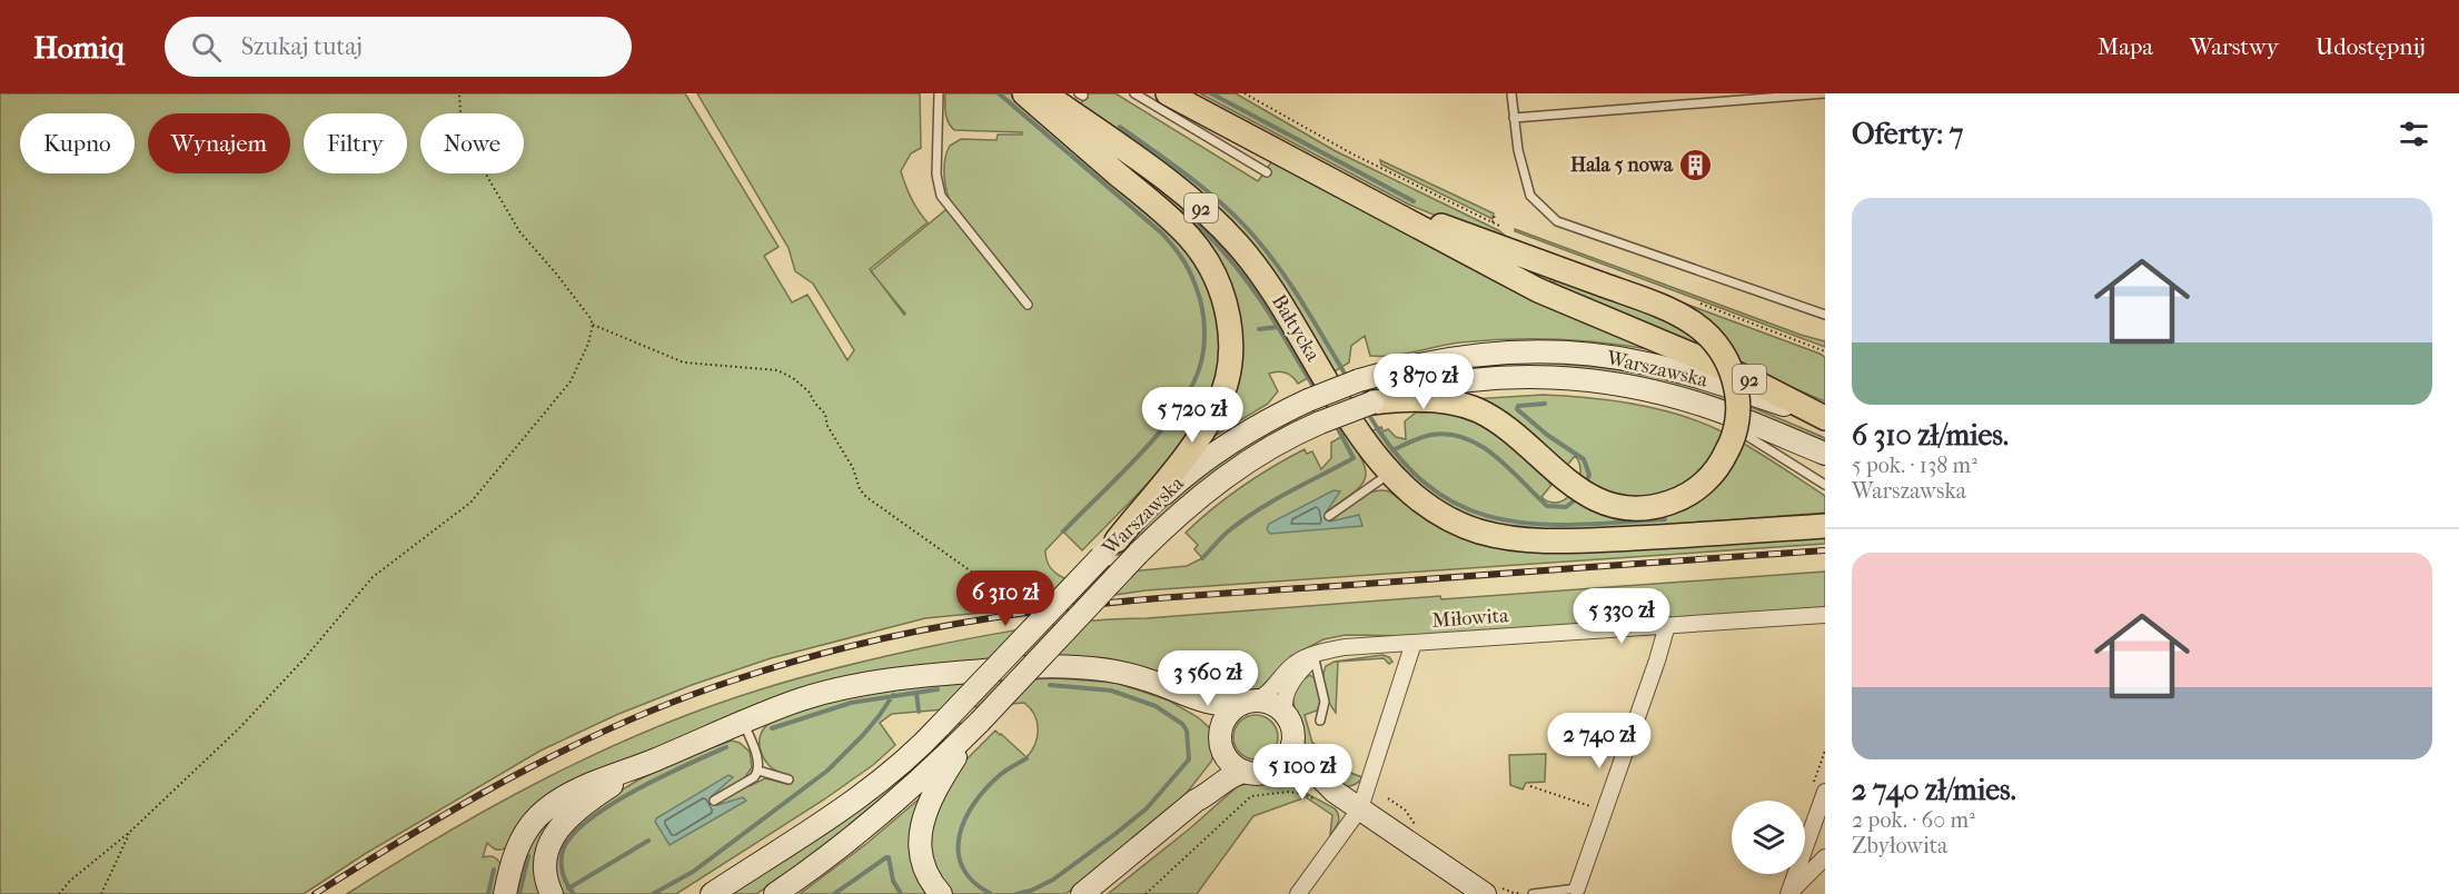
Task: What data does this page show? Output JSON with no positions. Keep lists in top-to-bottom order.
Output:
{
  "streets": {
    "main road": ["92", "Bałtycka", "Warszawska"],
    "street": ["Miłowita"]
  },
  "crossings": [
    ["92", "Warszawska"]
  ],
  "places": {
    "building": ["Hala 5 nowa"]
  },
  "page": {
    "header": "Homiq",
    "search": "Szukaj tutaj",
    "nav": ["Mapa", "Warstwy", "Udostępnij"],
    "heading": "Oferty: 7",
    "chip": [
      "Kupno",
      "Wynajem",
      "Filtry",
      "Nowe"
    ],
    "list": [
      {
        "name": "6 310 zł/mies.",
        "note": "5 pok. · 138 m² · Warszawska"
      },
      {
        "name": "2 740 zł/mies.",
        "note": "2 pok. · 60 m² · Zbyłowita"
      }
    ],
    "price": [
      "3 870 zł",
      "5 720 zł",
      "6 310 zł",
      "5 330 zł",
      "3 560 zł",
      "2 740 zł",
      "5 100 zł"
    ]
  }
}
